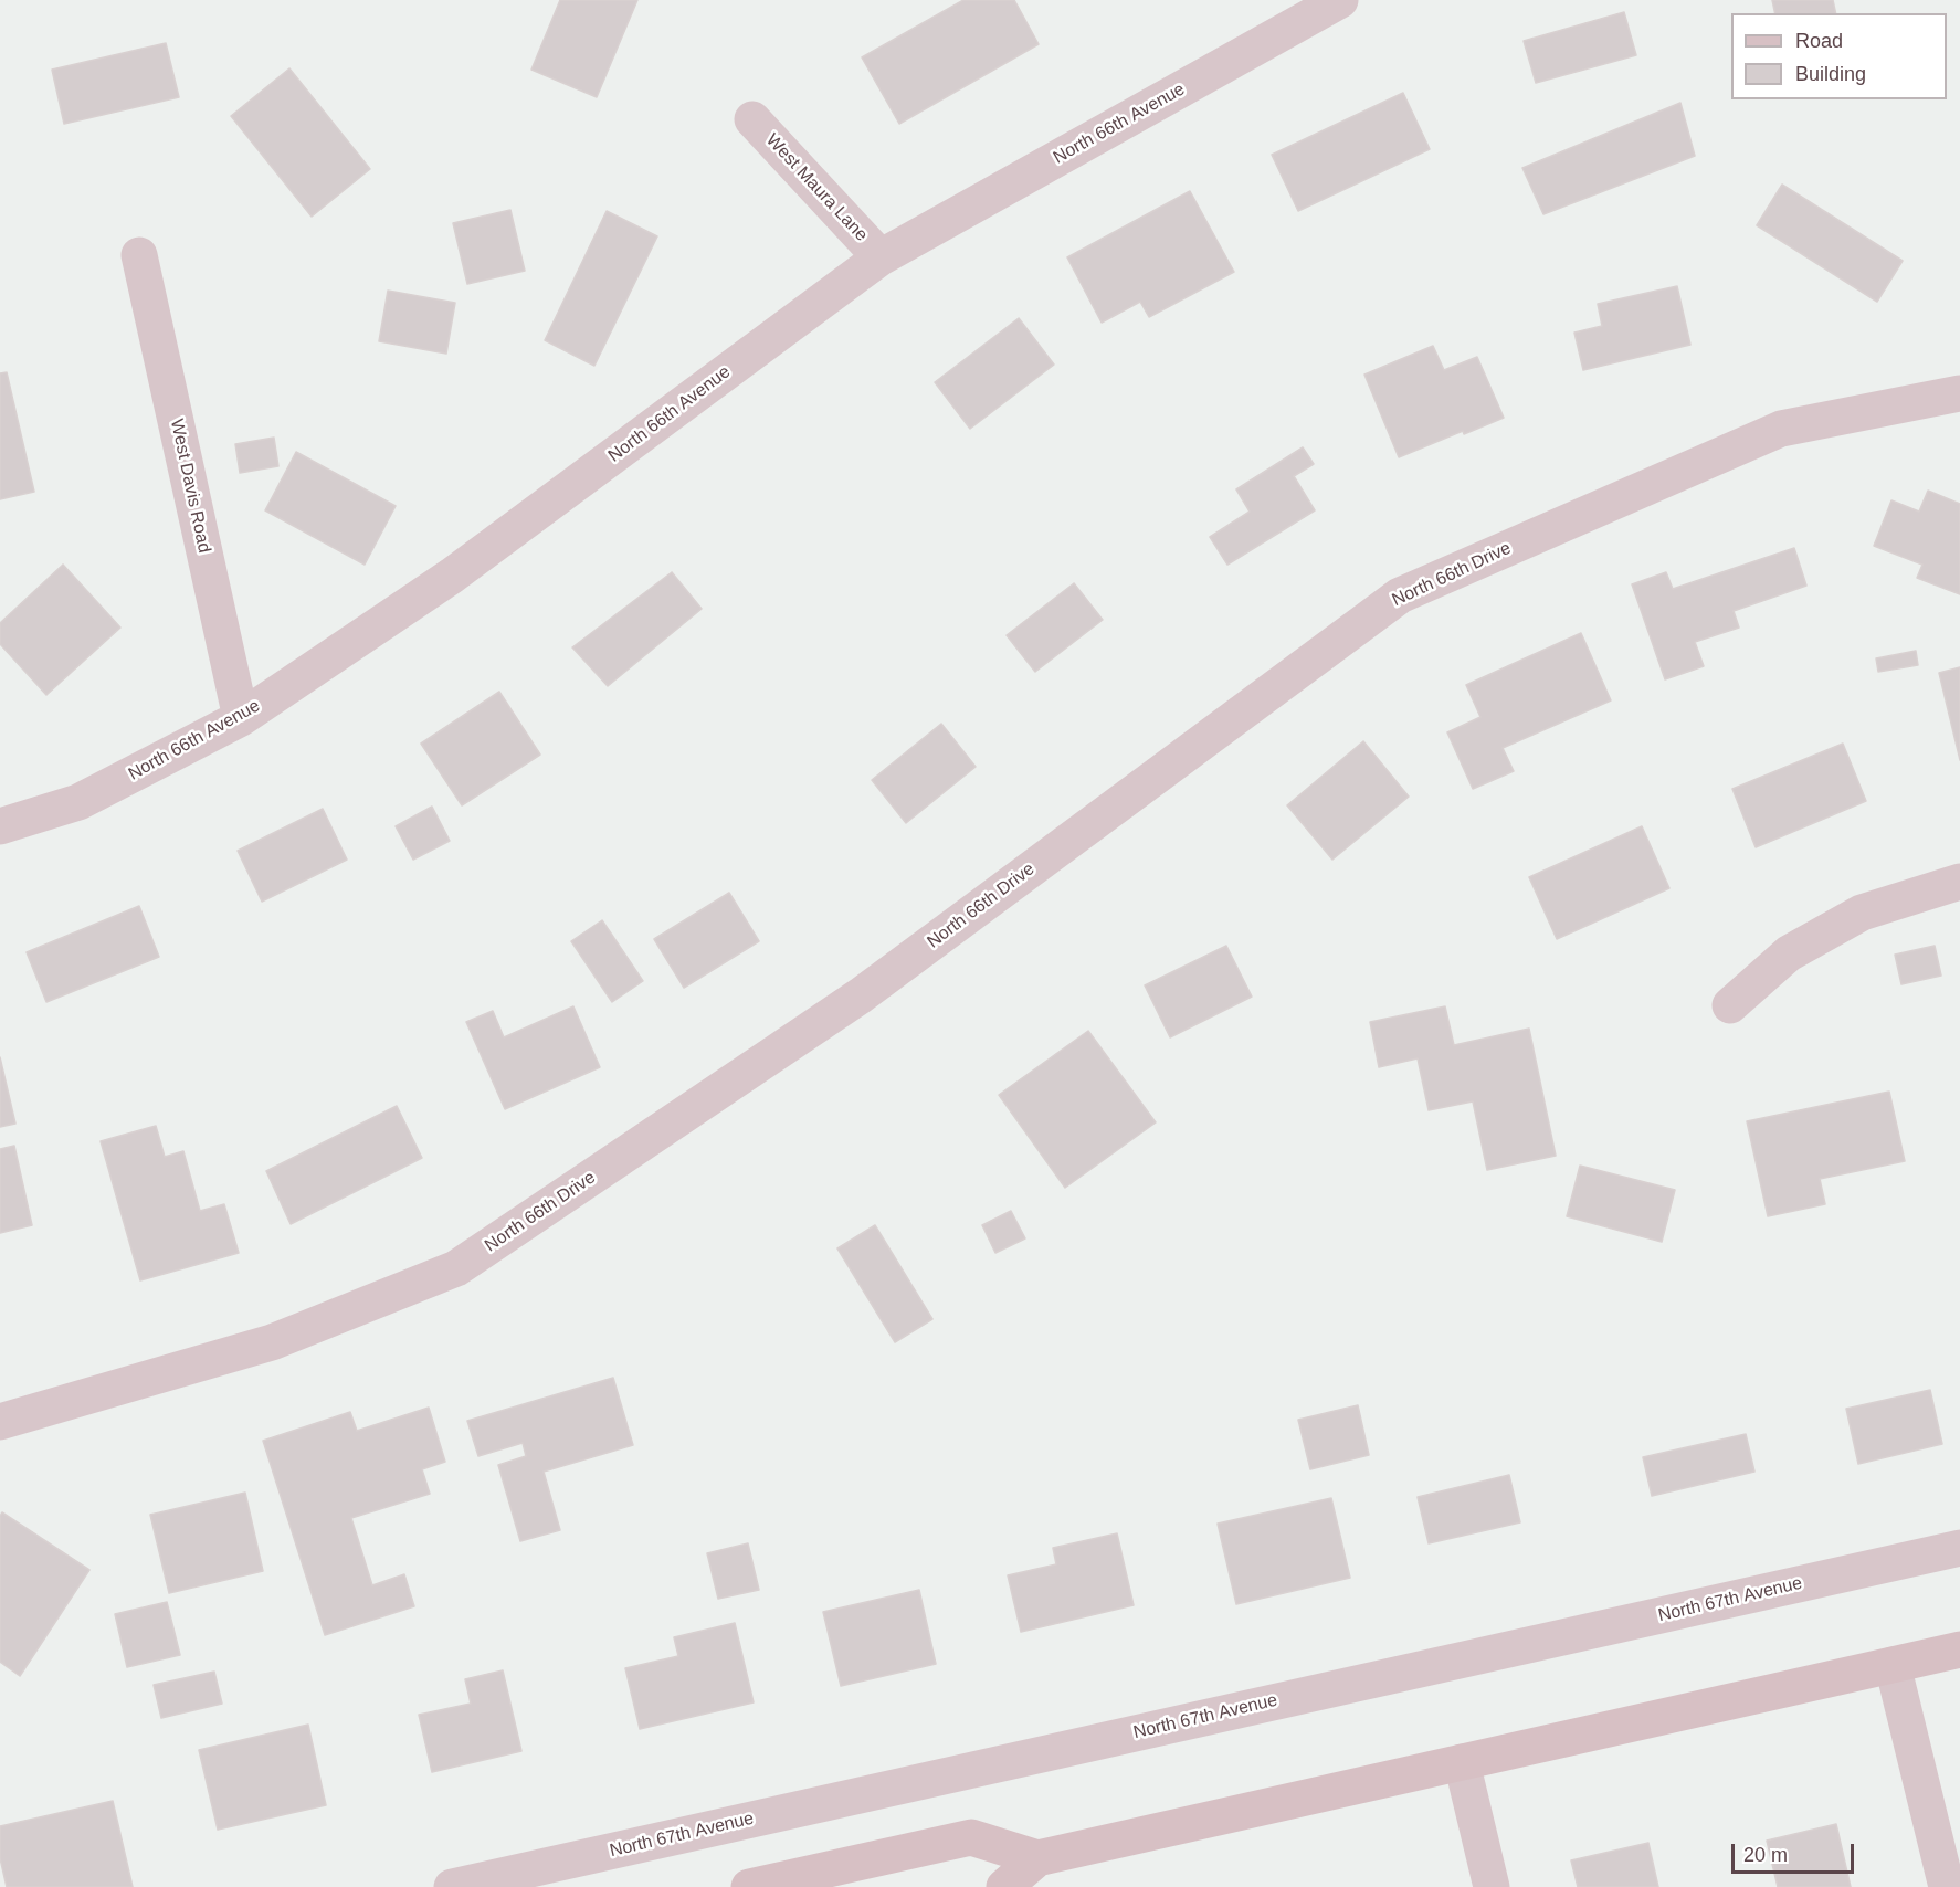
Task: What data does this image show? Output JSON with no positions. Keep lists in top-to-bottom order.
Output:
{
  "streets": {
    "street": [
      "North 66th Avenue",
      "West Maura Lane",
      "West Davis Road",
      "North 66th Drive",
      "North 67th Avenue"
    ]
  },
  "crossings": [
    ["North 66th Avenue", "West Maura Lane"],
    ["North 66th Avenue", "West Davis Road"]
  ],
  "legend": ["Road", "Building"],
  "scale_bar": "20 m"
}
